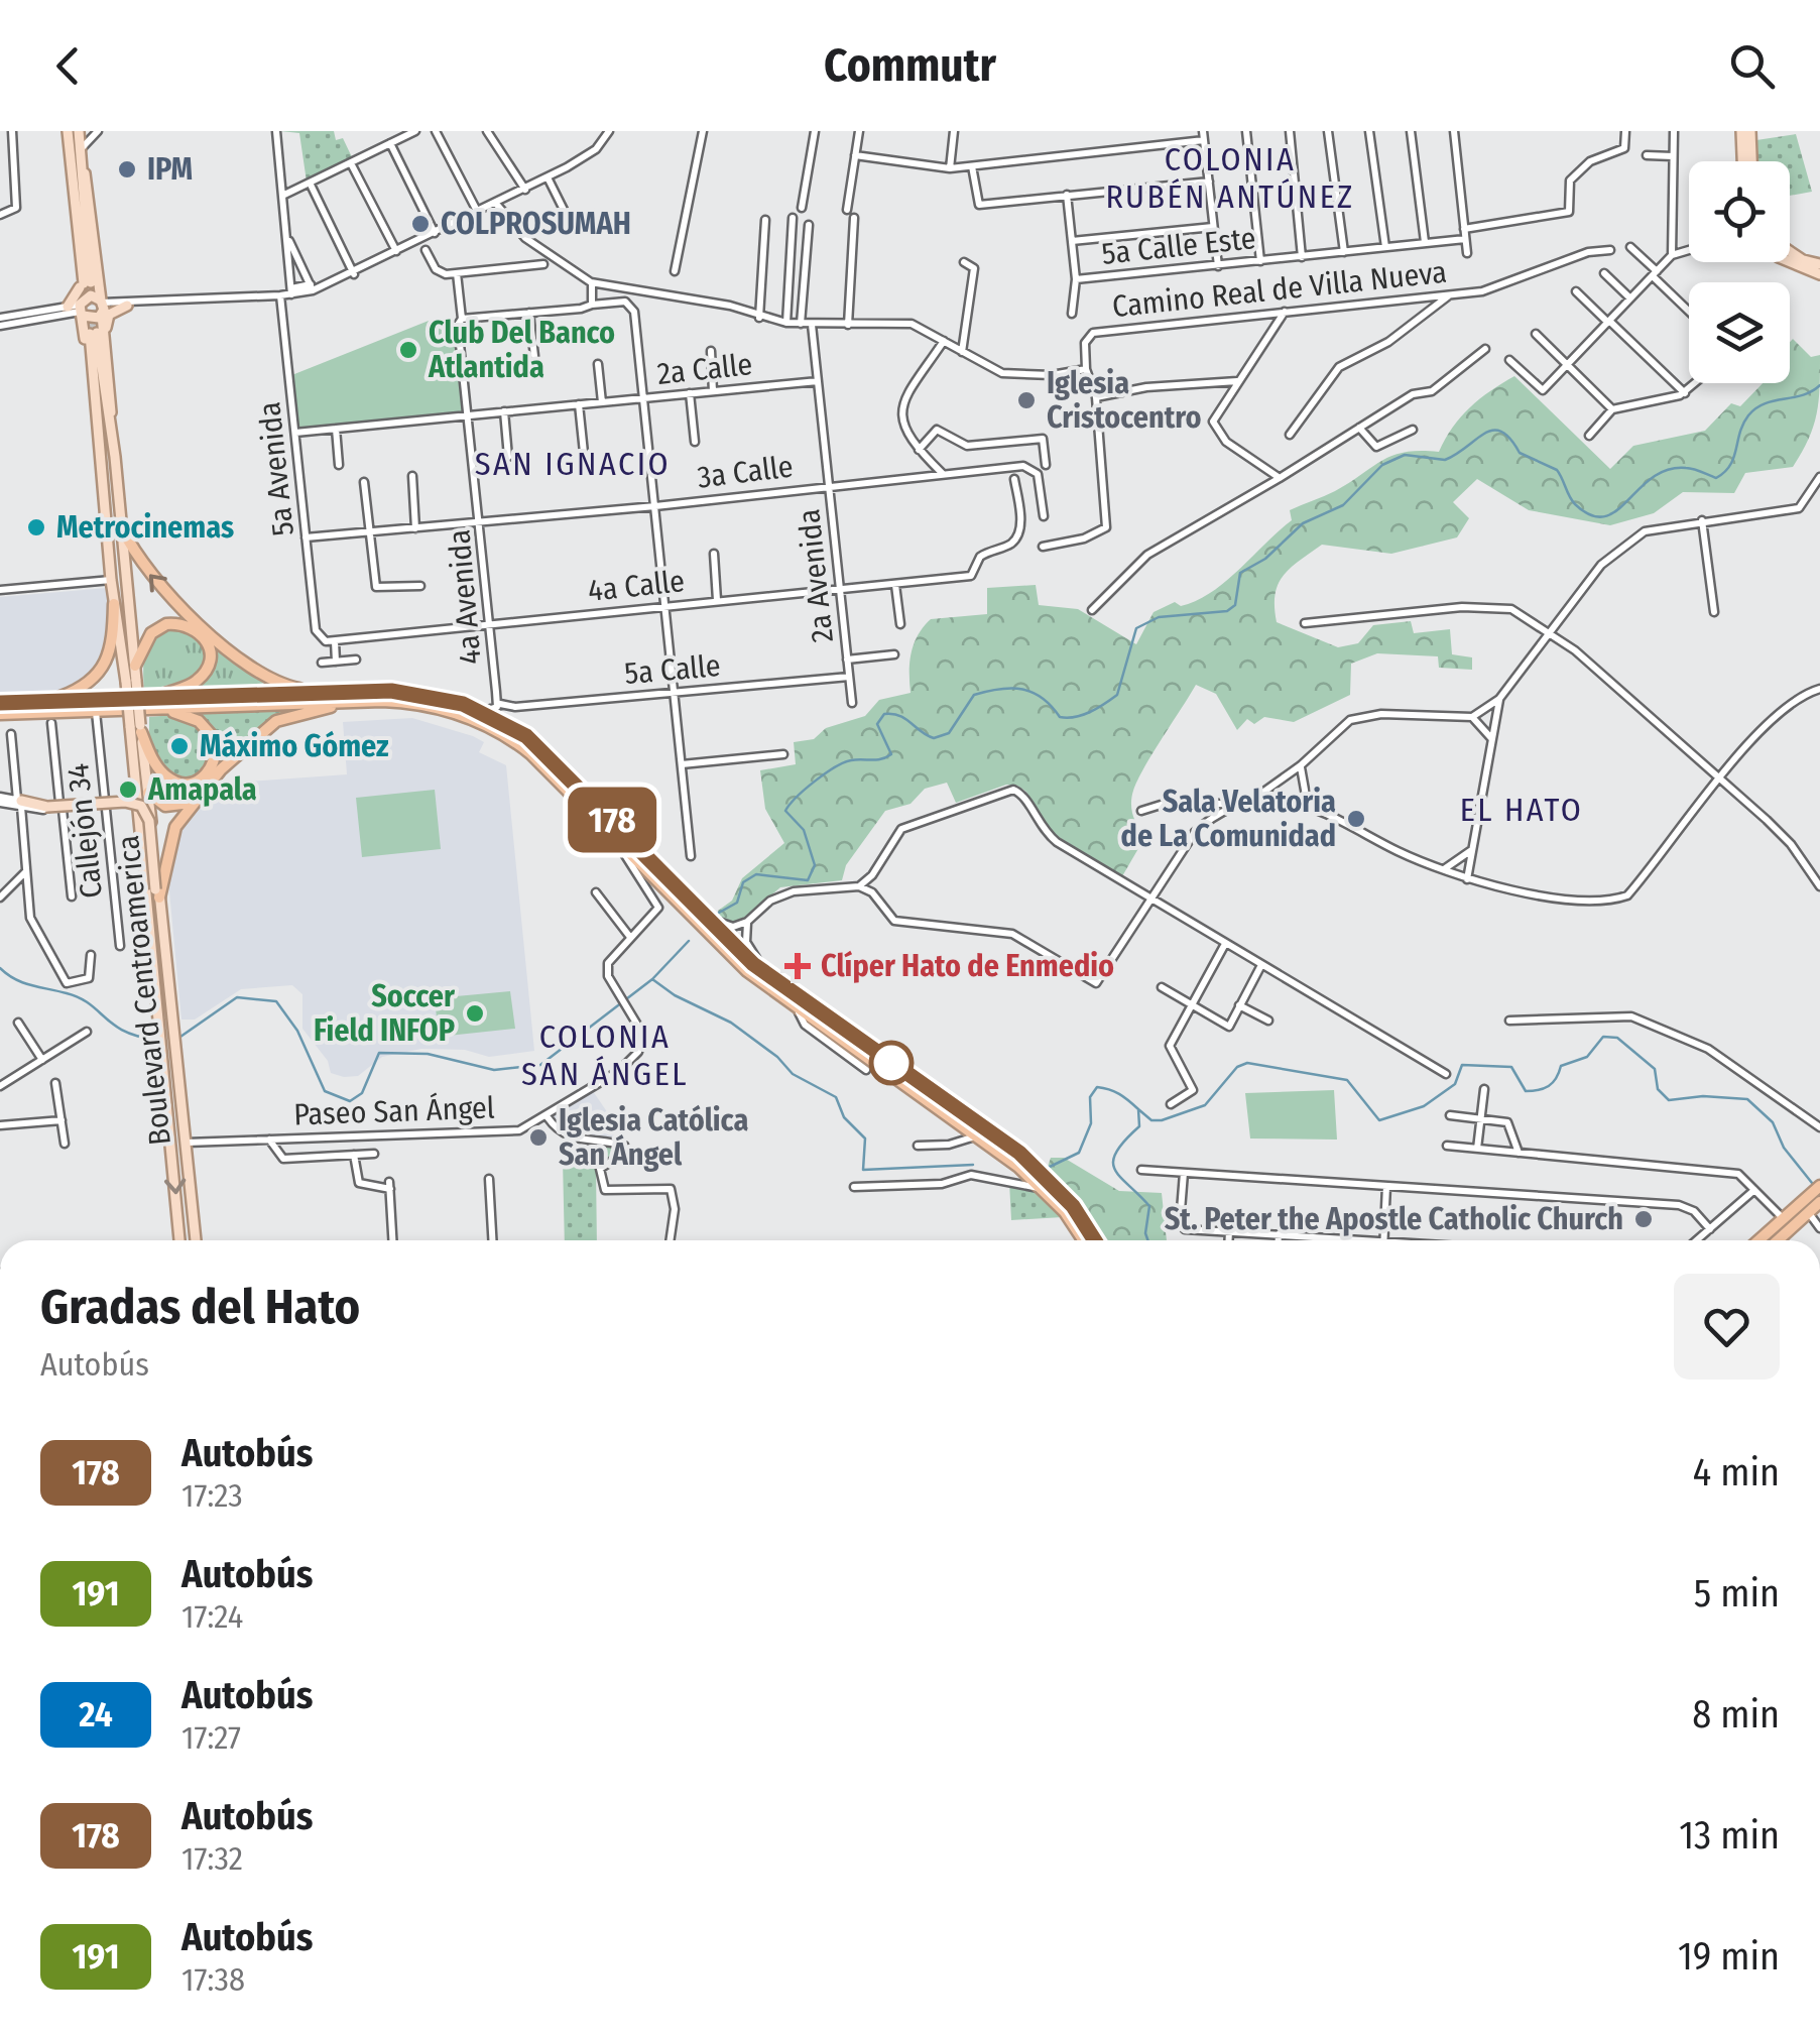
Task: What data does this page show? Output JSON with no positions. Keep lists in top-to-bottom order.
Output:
{
  "streets": {
    "main road": ["Boulevard Centroamerica"],
    "street": [
      "5a Calle Este",
      "Camino Real de Villa Nueva",
      "2a Calle",
      "5a Avenida",
      "3a Calle",
      "2a Avenida",
      "4a Calle",
      "4a Avenida",
      "5a Calle",
      "Callejón 34",
      "Paseo San Ángel"
    ]
  },
  "crossings": [
    ["2a Calle", "5a Avenida"],
    ["2a Calle", "2a Avenida"],
    ["2a Calle", "4a Avenida"],
    ["5a Avenida", "3a Calle"],
    ["5a Avenida", "4a Calle"],
    ["3a Calle", "2a Avenida"],
    ["3a Calle", "4a Avenida"],
    ["2a Avenida", "4a Calle"],
    ["2a Avenida", "5a Calle"],
    ["4a Calle", "4a Avenida"],
    ["4a Avenida", "5a Calle"],
    ["Boulevard Centroamerica", "Paseo San Ángel"]
  ],
  "districts": [
    "COLONIA RUBÉN ANTÚNEZ",
    "SAN IGNACIO",
    "EL HATO",
    "COLONIA SAN ÁNGEL"
  ],
  "places": {
    "other": [
      "IPM",
      "COLPROSUMAH",
      "Club Del Banco Atlantida",
      "Iglesia Cristocentro",
      "Metrocinemas",
      "Máximo Gómez",
      "Amapala",
      "Sala Velatoria de La Comunidad",
      "Soccer Field INFOP",
      "Iglesia Católica San Ángel",
      "St. Peter the Apostle Catholic Church"
    ],
    "health": ["Clíper Hato de Enmedio"]
  },
  "lines": ["bus line 178"],
  "page": {
    "header": "Commutr",
    "on_map": "178",
    "heading": ["Gradas del Hato", "Autobús"],
    "list": [
      {
        "mark": "178",
        "name": "Autobús",
        "note": "17:23",
        "value": "4 min"
      },
      {
        "mark": "191",
        "name": "Autobús",
        "note": "17:24",
        "value": "5 min"
      },
      {
        "mark": "24",
        "name": "Autobús",
        "note": "17:27",
        "value": "8 min"
      },
      {
        "mark": "178",
        "name": "Autobús",
        "note": "17:32",
        "value": "13 min"
      },
      {
        "mark": "191",
        "name": "Autobús",
        "note": "17:38",
        "value": "19 min"
      }
    ]
  }
}
